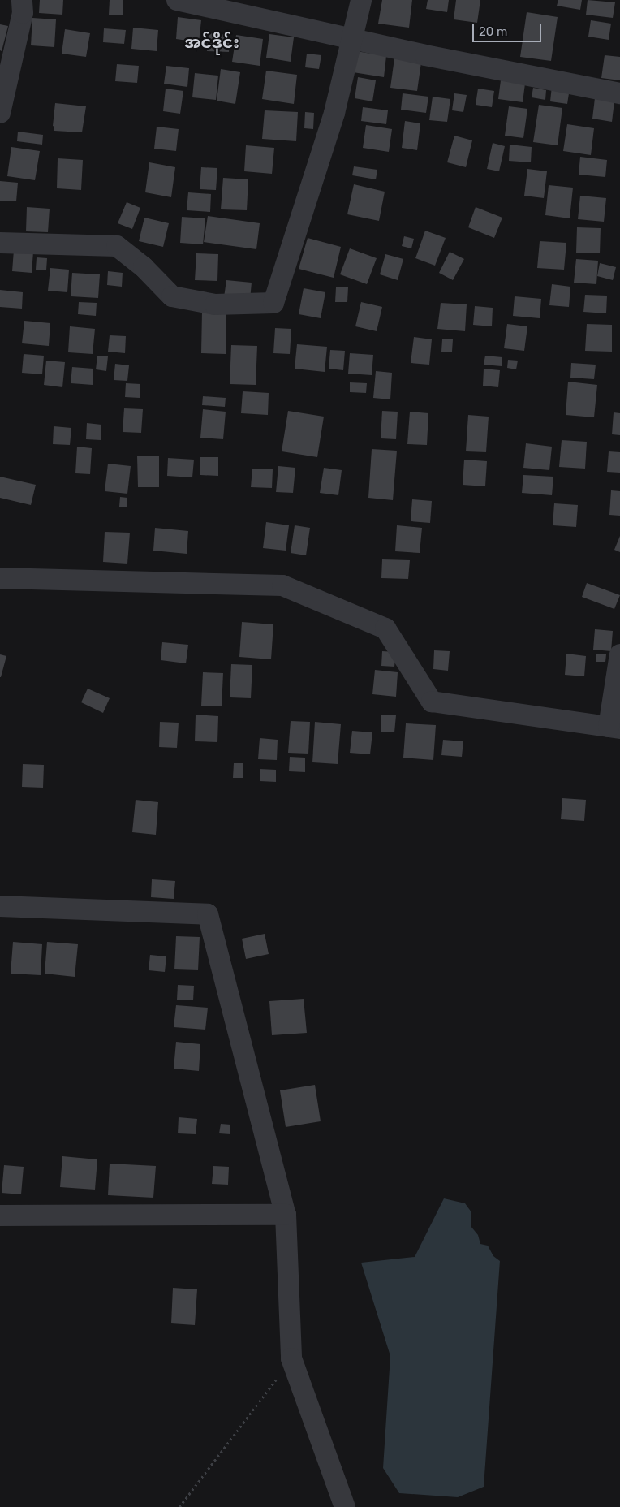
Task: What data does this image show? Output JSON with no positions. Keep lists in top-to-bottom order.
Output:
{
  "districts": ["အင်ဒိုင်း"],
  "scale_bar": "20 m"
}
